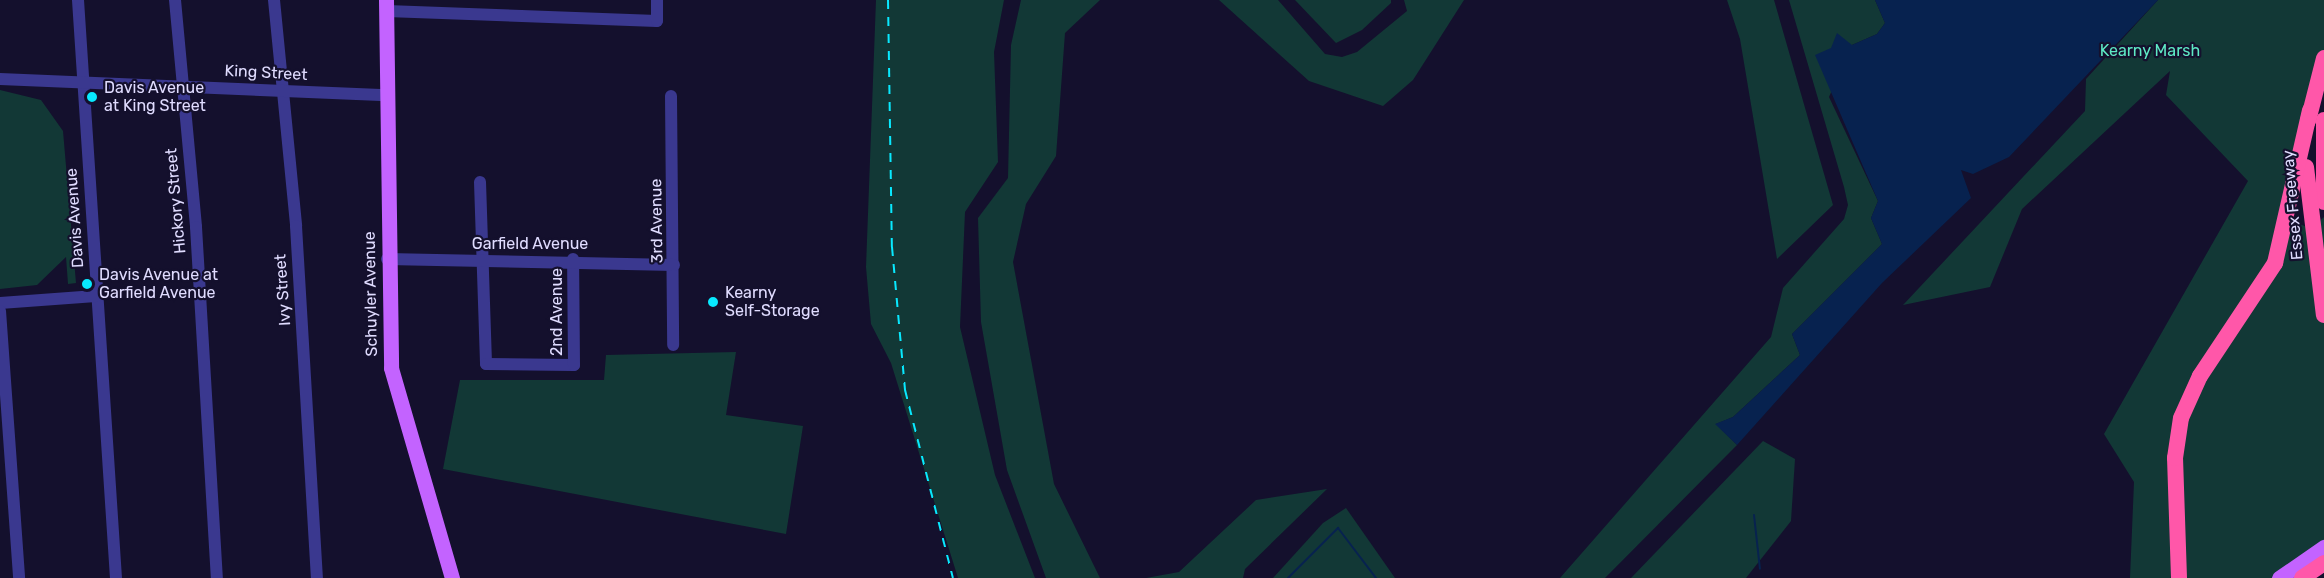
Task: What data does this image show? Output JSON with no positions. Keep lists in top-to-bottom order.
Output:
{
  "streets": {
    "highway": ["Essex Freeway"],
    "main road": ["Schuyler Avenue"],
    "street": [
      "King Street",
      "Hickory Street",
      "Davis Avenue",
      "3rd Avenue",
      "Garfield Avenue",
      "Ivy Street",
      "2nd Avenue"
    ]
  },
  "crossings": [
    ["King Street", "Hickory Street"],
    ["King Street", "Davis Avenue"],
    ["King Street", "Ivy Street"],
    ["King Street", "Schuyler Avenue"],
    ["3rd Avenue", "Garfield Avenue"],
    ["Garfield Avenue", "Schuyler Avenue"],
    ["Garfield Avenue", "2nd Avenue"]
  ],
  "parks": ["Kearny Marsh"],
  "places": ["Davis Avenue at King Street", "Davis Avenue at Garfield Avenue", "Kearny Self-Storage"]
}
